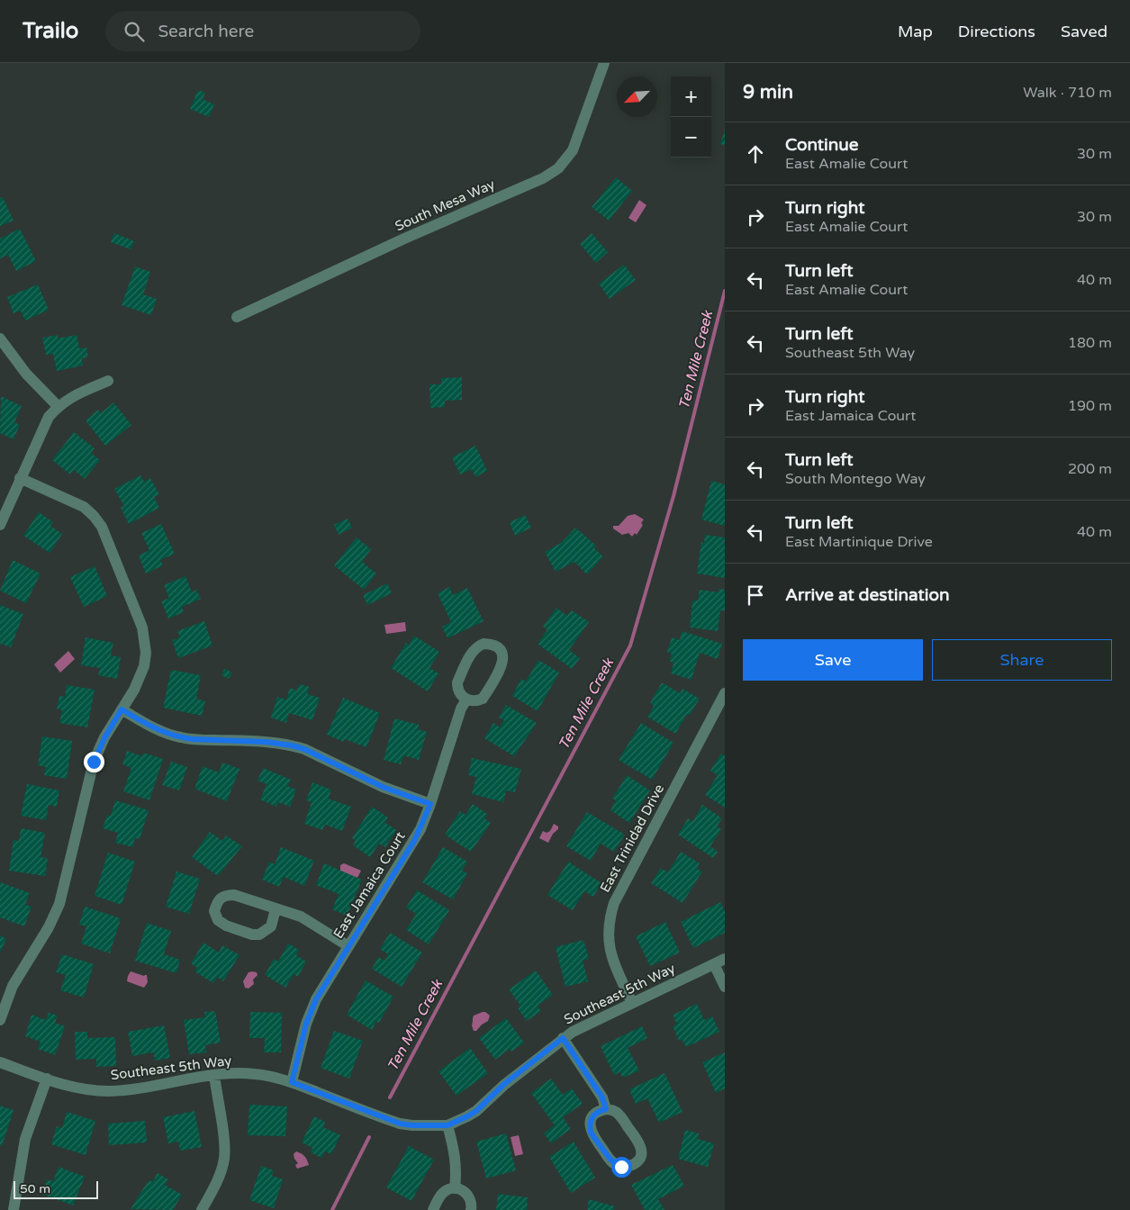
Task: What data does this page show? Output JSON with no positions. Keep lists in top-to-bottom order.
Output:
{
  "streets": {
    "street": [
      "South Mesa Way",
      "East Trinidad Drive",
      "East Jamaica Court",
      "Southeast 5th Way"
    ]
  },
  "crossings": [
    ["East Trinidad Drive", "Southeast 5th Way"],
    ["East Jamaica Court", "Southeast 5th Way"]
  ],
  "water": ["Ten Mile Creek"],
  "scale_bar": "50 m",
  "north": "bottom left",
  "page": {
    "header": "Trailo",
    "search": "Search here",
    "nav": ["Map", "Directions", "Saved"],
    "heading": ["9 min", "Walk · 710 m"],
    "map_buttons": ["+", "−"],
    "list": [
      ["Continue", "East Amalie Court", "30 m"],
      ["Turn right", "East Amalie Court", "30 m"],
      ["Turn left", "East Amalie Court", "40 m"],
      ["Turn left", "Southeast 5th Way", "180 m"],
      ["Turn right", "East Jamaica Court", "190 m"],
      ["Turn left", "South Montego Way", "200 m"],
      ["Turn left", "East Martinique Drive", "40 m"],
      "Arrive at destination"
    ],
    "buttons": ["Save", "Share"],
    "scale": "50 m"
  }
}
